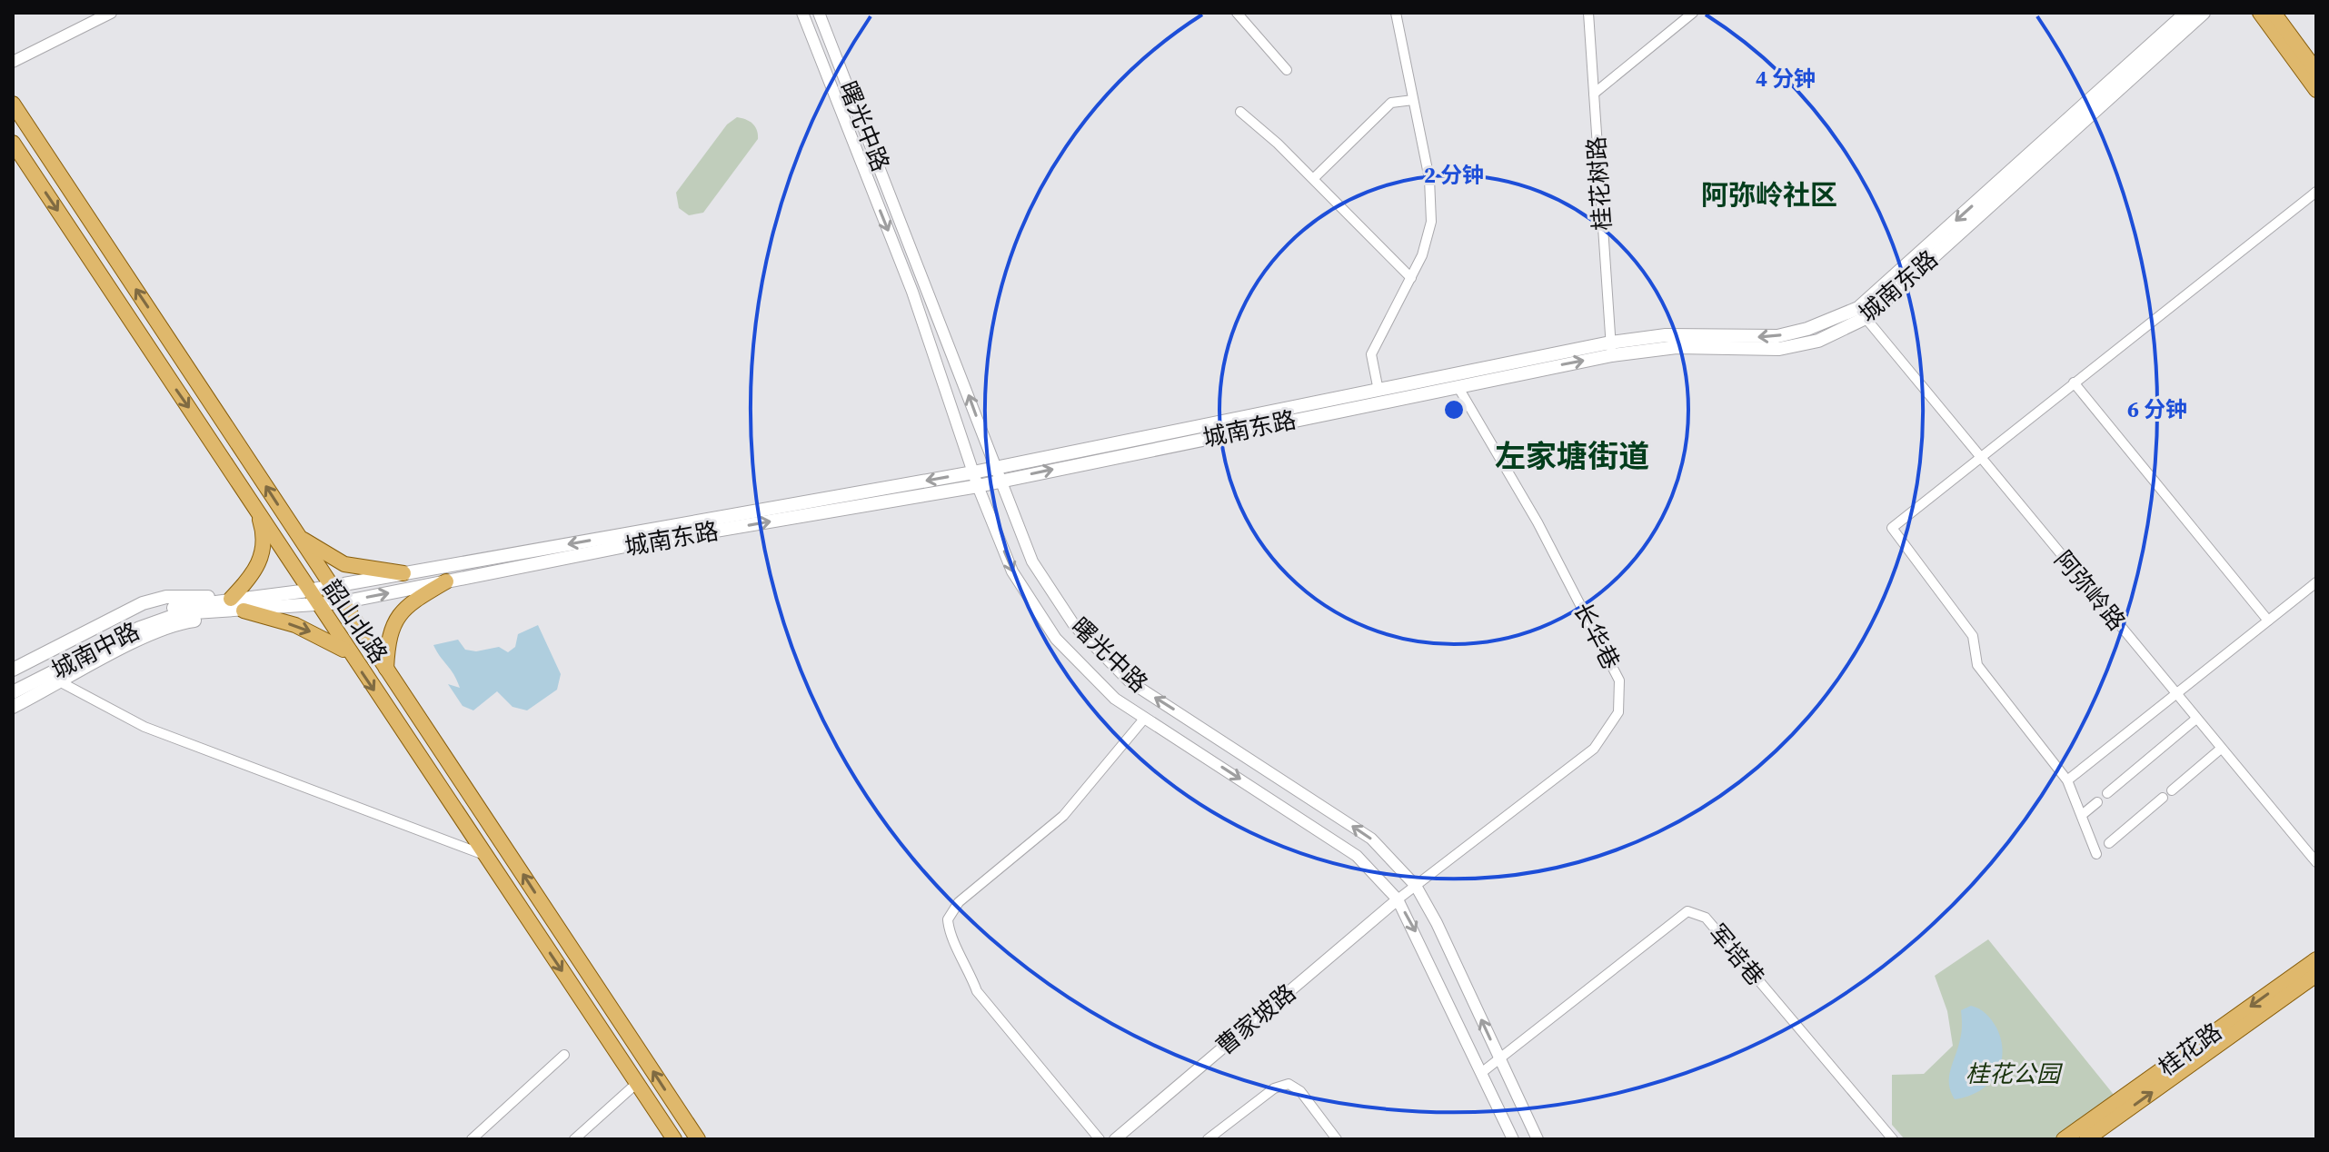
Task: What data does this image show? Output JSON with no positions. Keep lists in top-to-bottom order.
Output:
{
  "streets": {
    "main road": [
      "城南东路",
      "韶山北路",
      "城南中路",
      "桂花路"
    ],
    "street": [
      "曙光中路",
      "桂花树路",
      "阿弥岭路",
      "长华巷",
      "军培巷",
      "曹家坡路"
    ]
  },
  "crossings": [
    ["曙光中路", "城南东路"],
    ["曙光中路", "长华巷"],
    ["曙光中路", "军培巷"],
    ["曙光中路", "曹家坡路"],
    ["桂花树路", "城南东路"],
    ["城南东路", "阿弥岭路"],
    ["城南东路", "韶山北路"],
    ["城南东路", "长华巷"],
    ["城南东路", "城南中路"],
    ["长华巷", "曹家坡路"]
  ],
  "districts": ["阿弥岭社区", "左家塘街道"],
  "parks": ["桂花公园"],
  "rings": ["4 分钟", "2 分钟", "6 分钟"]
}
